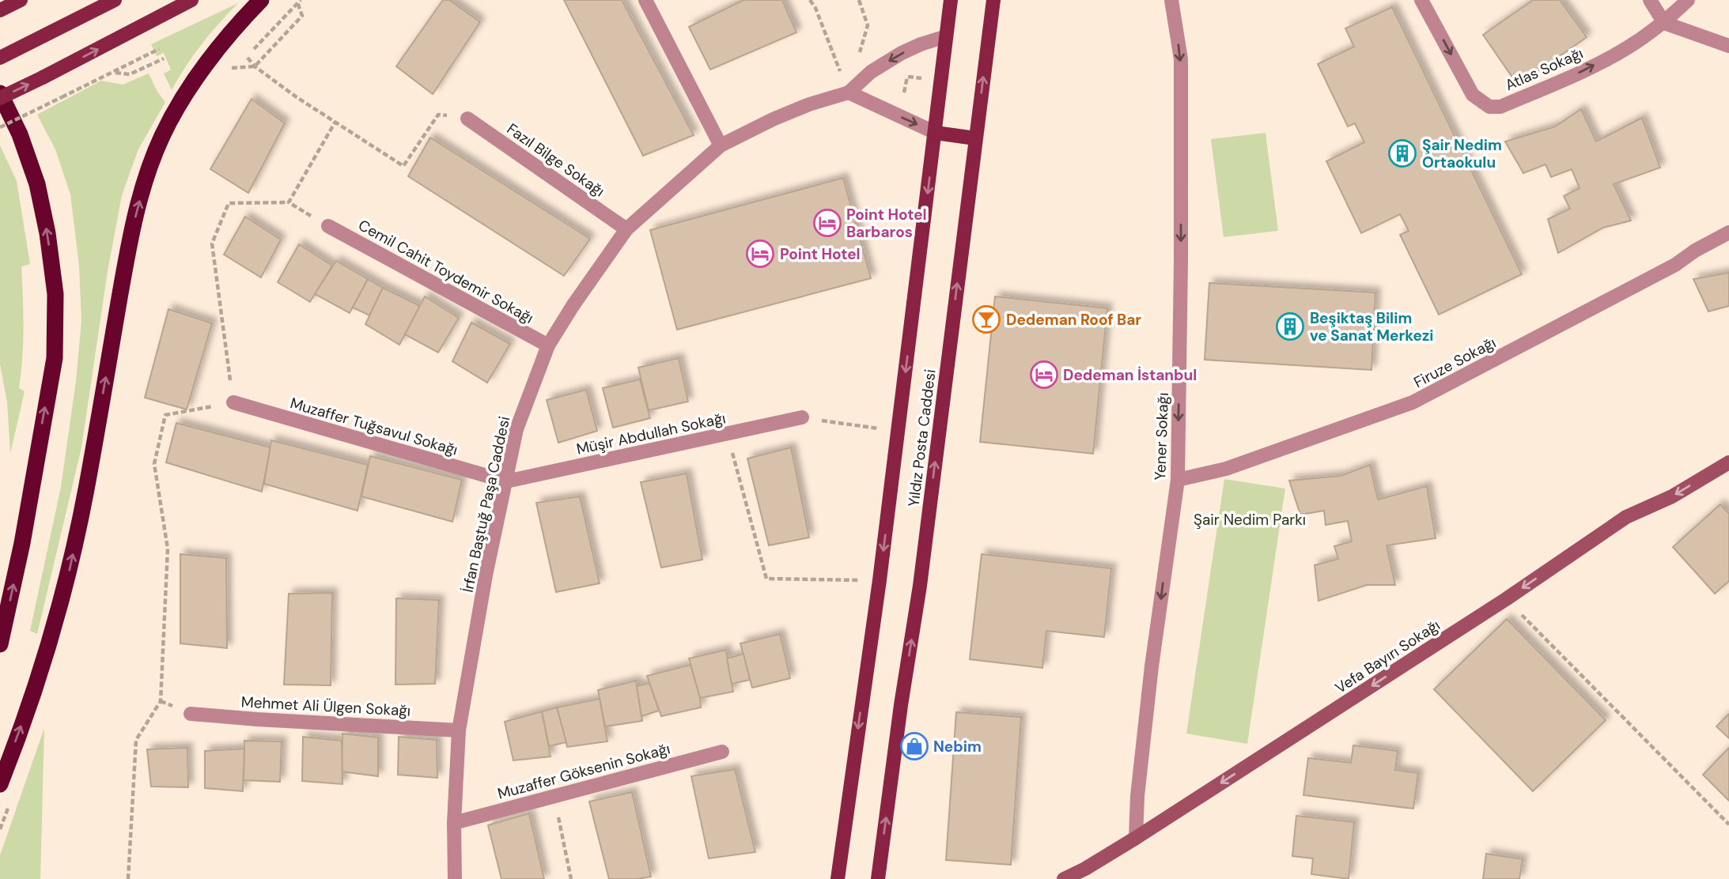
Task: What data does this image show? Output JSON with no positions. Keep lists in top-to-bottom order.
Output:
{
  "streets": {
    "main road": ["Yıldız Posta Caddesi"],
    "street": [
      "Atlas Sokağı",
      "Fazıl Bilge Sokağı",
      "Cemil Cahit Toydemir Sokağı",
      "Firuze Sokağı",
      "Muzaffer Tuğsavul Sokağı",
      "Müşir Abdullah Sokağı",
      "Yener Sokağı",
      "İrfan Baştuğ Paşa Caddesi",
      "Vefa Bayırı Sokağı",
      "Mehmet Ali Ülgen Sokağı",
      "Muzaffer Göksenin Sokağı"
    ]
  },
  "crossings": [
    ["Fazıl Bilge Sokağı", "İrfan Baştuğ Paşa Caddesi"],
    ["Cemil Cahit Toydemir Sokağı", "İrfan Baştuğ Paşa Caddesi"],
    ["Firuze Sokağı", "Yener Sokağı"],
    ["Muzaffer Tuğsavul Sokağı", "Müşir Abdullah Sokağı"],
    ["Muzaffer Tuğsavul Sokağı", "İrfan Baştuğ Paşa Caddesi"],
    ["Müşir Abdullah Sokağı", "İrfan Baştuğ Paşa Caddesi"],
    ["Yener Sokağı", "Vefa Bayırı Sokağı"],
    ["Yıldız Posta Caddesi", "İrfan Baştuğ Paşa Caddesi"],
    ["İrfan Baştuğ Paşa Caddesi", "Mehmet Ali Ülgen Sokağı"],
    ["İrfan Baştuğ Paşa Caddesi", "Muzaffer Göksenin Sokağı"]
  ],
  "one_way": ["Yener Sokağı", "Vefa Bayırı Sokağı"],
  "parks": ["Şair Nedim Parkı"],
  "places": {
    "building": ["Şair Nedim Ortaokulu", "Beşiktaş Bilim ve Sanat Merkezi"],
    "hotel": ["Point Hotel Barbaros", "Point Hotel", "Dedeman İstanbul"],
    "bar": ["Dedeman Roof Bar"],
    "shop": ["Nebim"]
  }
}
